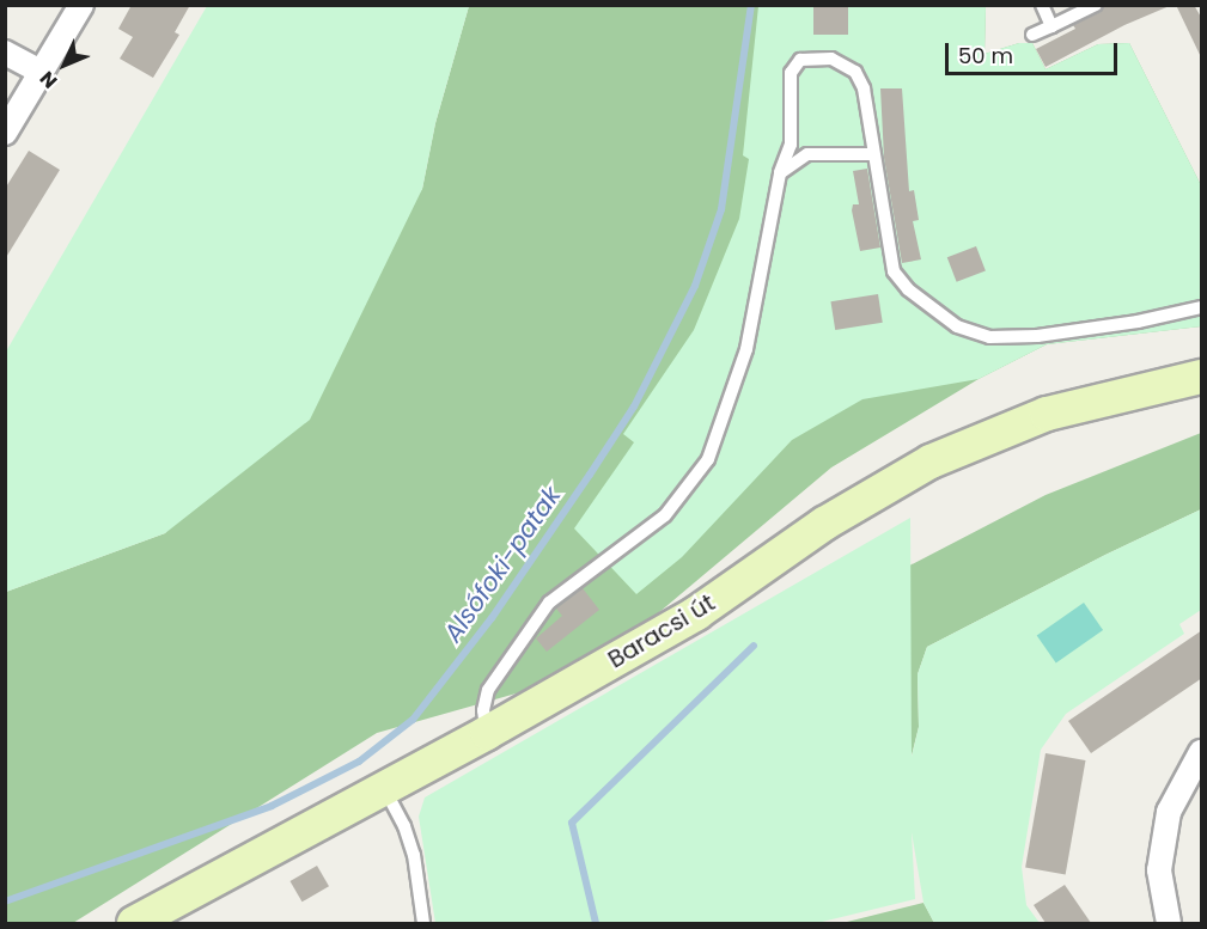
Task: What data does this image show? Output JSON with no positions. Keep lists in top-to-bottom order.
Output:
{
  "streets": {
    "street": ["Baracsi út"]
  },
  "water": ["Alsófoki-patak"],
  "scale_bar": "50 m",
  "north": "bottom left"
}
